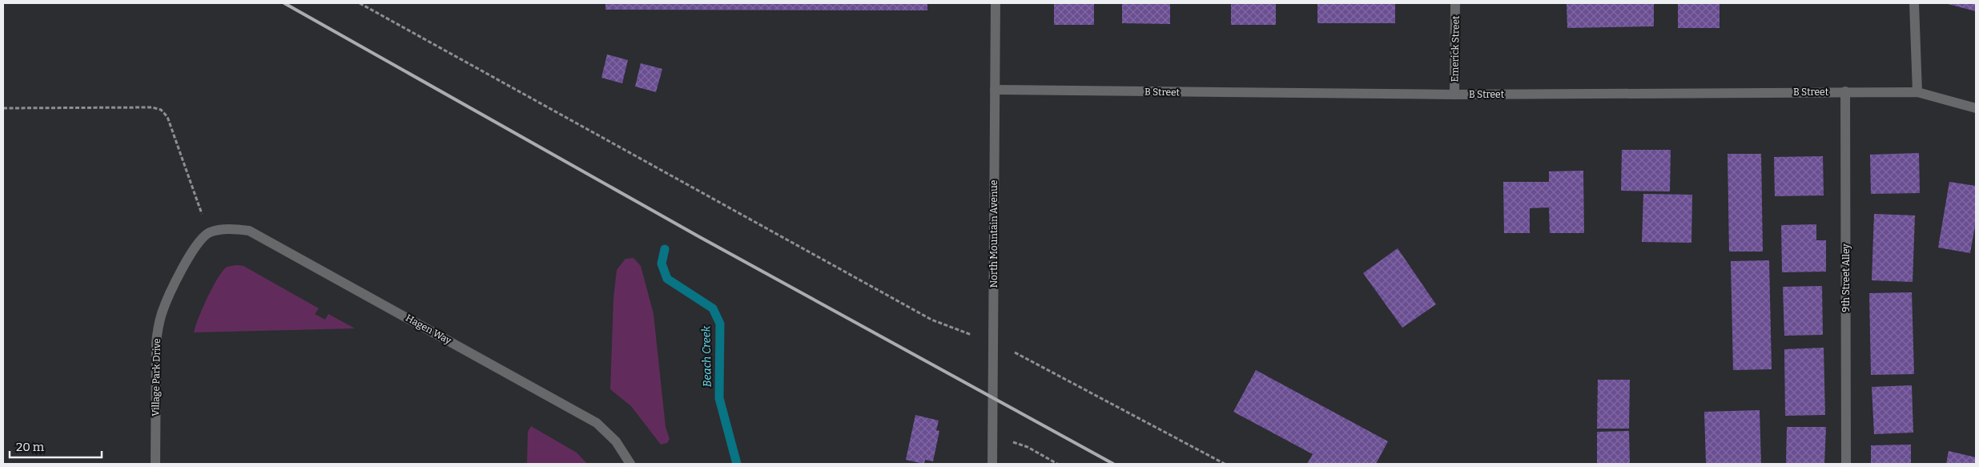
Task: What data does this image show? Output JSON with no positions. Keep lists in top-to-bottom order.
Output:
{
  "streets": {
    "street": [
      "Emerick Street",
      "B Street",
      "North Mountain Avenue",
      "9th Street Alley",
      "Hagen Way",
      "Village Park Drive"
    ]
  },
  "crossings": [
    ["Emerick Street", "B Street"],
    ["B Street", "North Mountain Avenue"],
    ["B Street", "9th Street Alley"],
    ["Hagen Way", "Village Park Drive"]
  ],
  "water": ["Beach Creek"],
  "scale_bar": "20 m"
}
